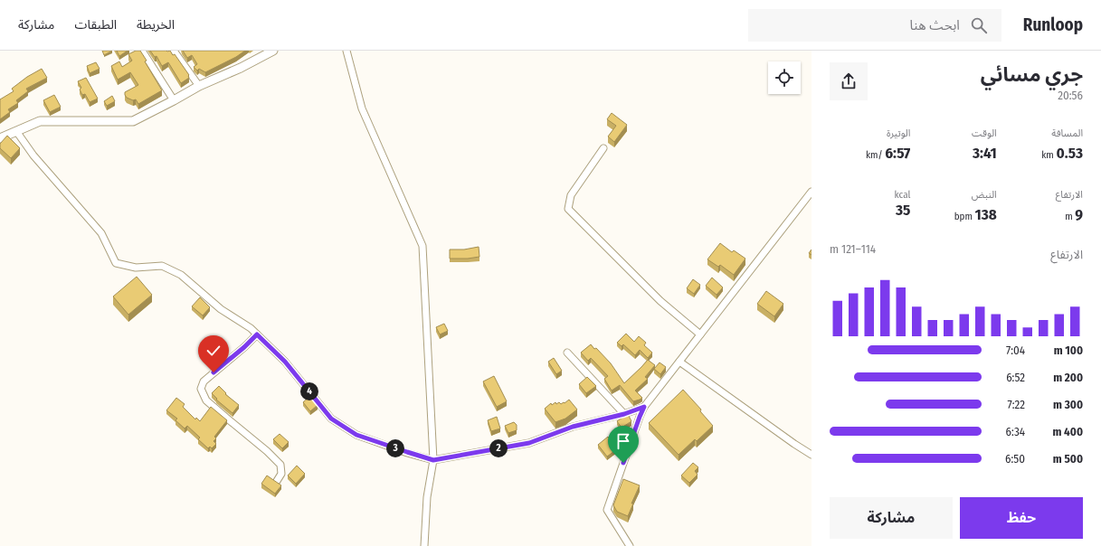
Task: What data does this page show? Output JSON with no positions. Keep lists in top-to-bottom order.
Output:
{
  "page": {
    "header": "Runloop",
    "search": "ابحث هنا",
    "nav": ["الخريطة", "الطبقات", "مشاركة"],
    "heading": ["جري مسائي", "20:56"],
    "stats": [
      ["المسافة", "0.53 km"],
      ["الوقت", "3:41"],
      ["الوتيرة", "6:57 /km"],
      ["الارتفاع", "9 m"],
      ["النبض", "138 bpm"],
      ["kcal", "35"]
    ],
    "chart": ["الارتفاع", "114–121 m"],
    "list": [
      {
        "name": "100 m",
        "note": "7:04"
      },
      {
        "name": "200 m",
        "note": "6:52"
      },
      {
        "name": "300 m",
        "note": "7:22"
      },
      {
        "name": "400 m",
        "note": "6:34"
      },
      {
        "name": "500 m",
        "note": "6:50"
      }
    ],
    "pins": ["4", "2", "3"],
    "buttons": ["حفظ", "مشاركة"]
  }
}
